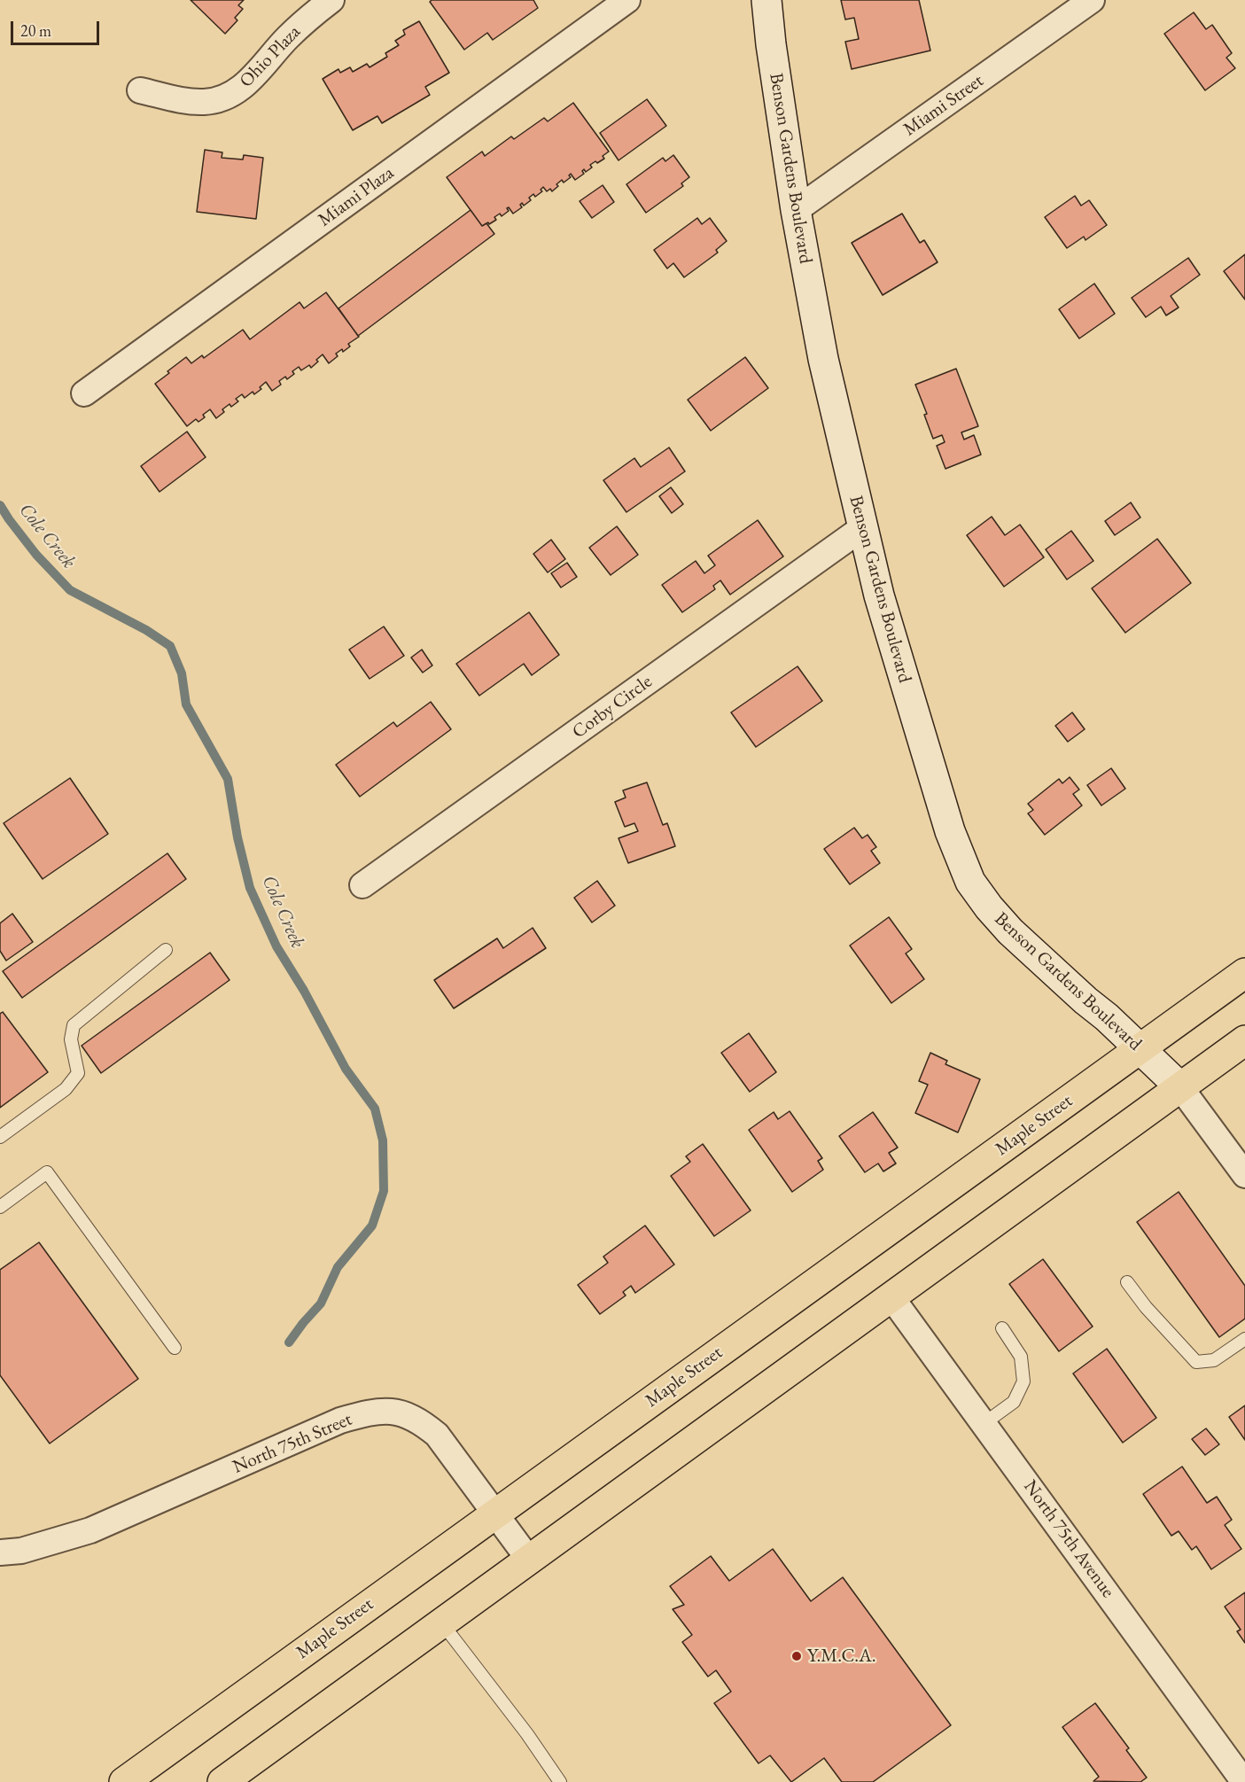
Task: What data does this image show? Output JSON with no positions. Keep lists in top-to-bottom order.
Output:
{
  "streets": {
    "main road": ["Maple Street"],
    "street": [
      "Ohio Plaza",
      "Miami Street",
      "Benson Gardens Boulevard",
      "Miami Plaza",
      "Corby Circle",
      "North 75th Street",
      "North 75th Avenue"
    ]
  },
  "crossings": [
    ["Miami Street", "Benson Gardens Boulevard"],
    ["Benson Gardens Boulevard", "Corby Circle"],
    ["Benson Gardens Boulevard", "Maple Street"],
    ["Maple Street", "North 75th Street"]
  ],
  "water": ["Cole Creek"],
  "places": ["Y.M.C.A."],
  "scale_bar": "20 m"
}
